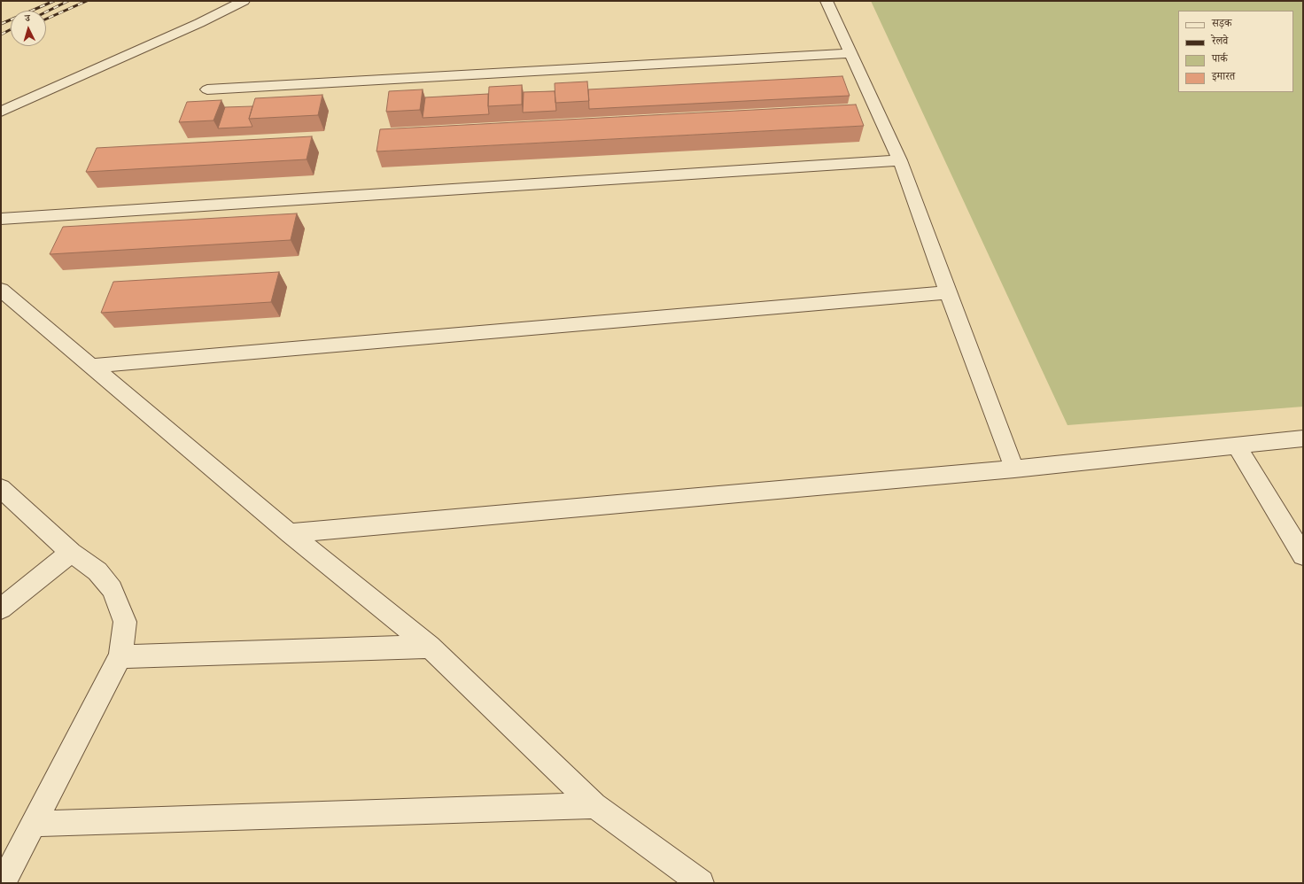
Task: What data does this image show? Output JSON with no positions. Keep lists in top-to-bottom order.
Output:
{
  "legend": [
    "सड़क",
    "रेलवे",
    "पार्क",
    "इमारत"
  ],
  "north": "top"
}
